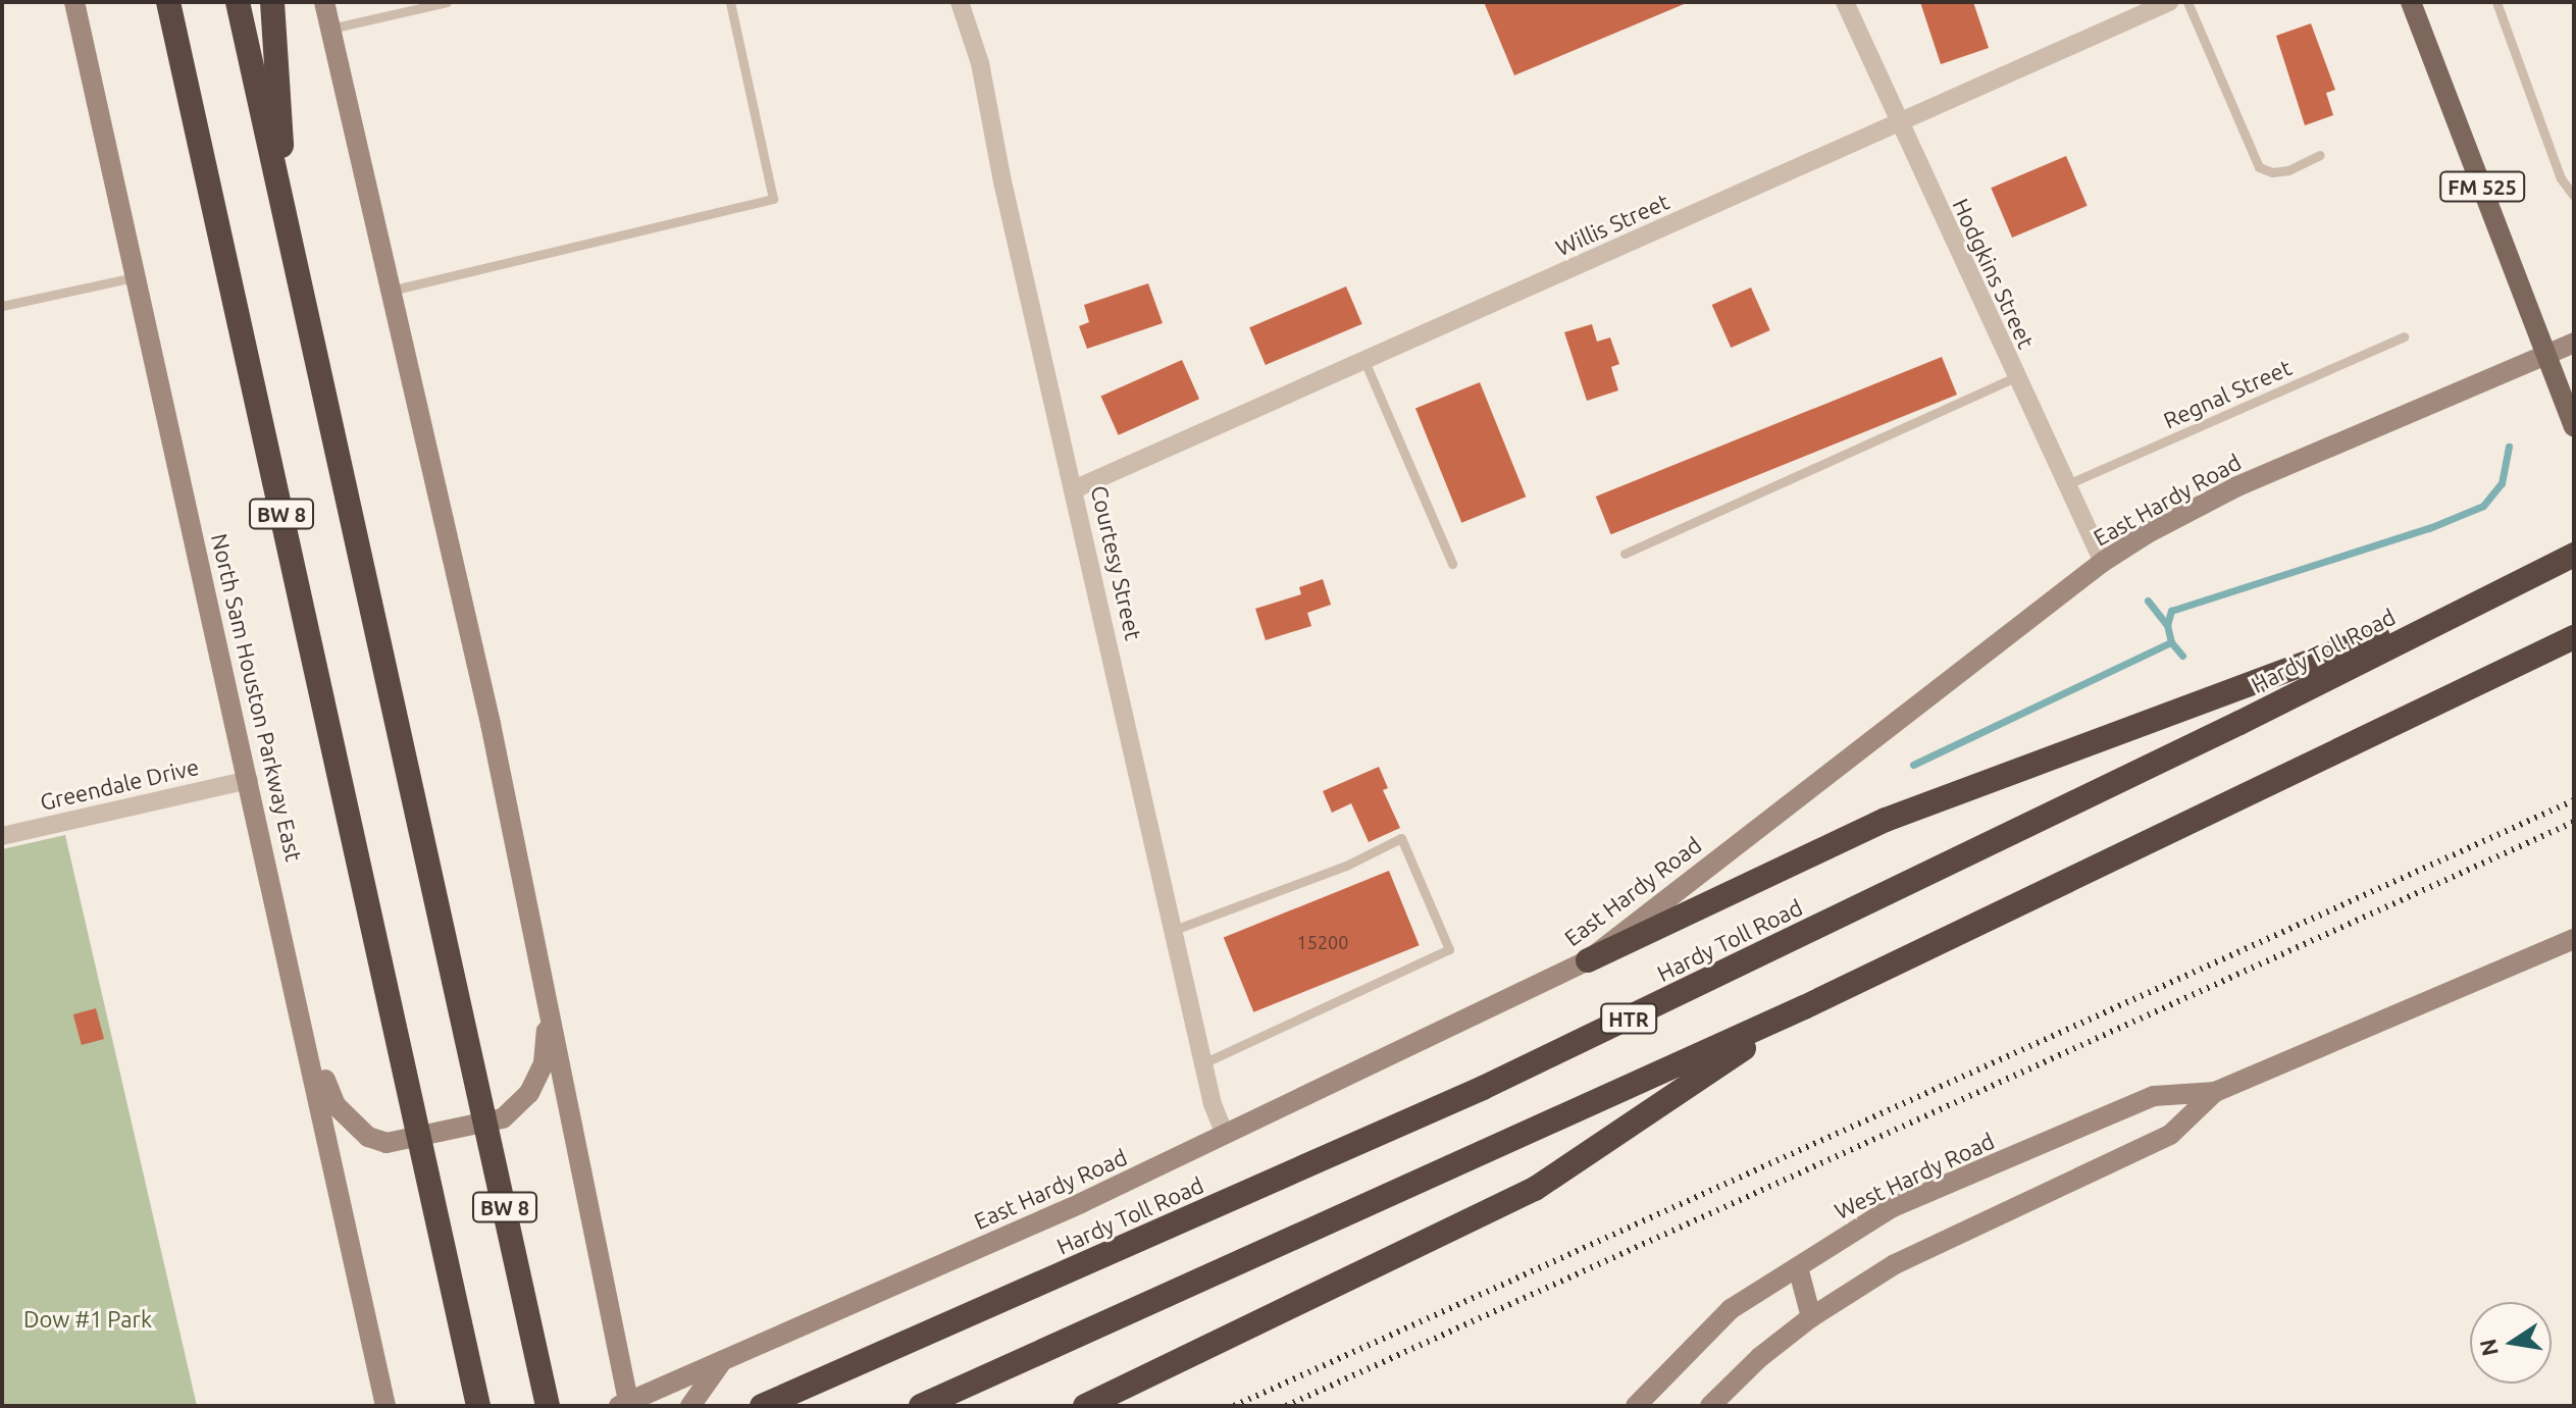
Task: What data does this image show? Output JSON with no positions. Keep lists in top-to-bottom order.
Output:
{
  "streets": {
    "highway": ["BW 8", "Hardy Toll Road", "HTR"],
    "main road": [
      "FM 525",
      "East Hardy Road",
      "North Sam Houston Parkway East",
      "West Hardy Road"
    ],
    "street": [
      "Willis Street",
      "Hodgkins Street",
      "Courtesy Street",
      "Greendale Drive"
    ],
    "lane": ["Regnal Street"]
  },
  "crossings": [
    ["FM 525", "East Hardy Road"],
    ["Willis Street", "Hodgkins Street"],
    ["Willis Street", "Courtesy Street"],
    ["Hodgkins Street", "Regnal Street"],
    ["Hodgkins Street", "East Hardy Road"],
    ["East Hardy Road", "Courtesy Street"],
    ["North Sam Houston Parkway East", "Greendale Drive"]
  ],
  "parks": ["Dow #1 Park"],
  "house_numbers": ["15200"],
  "north": "left"
}
